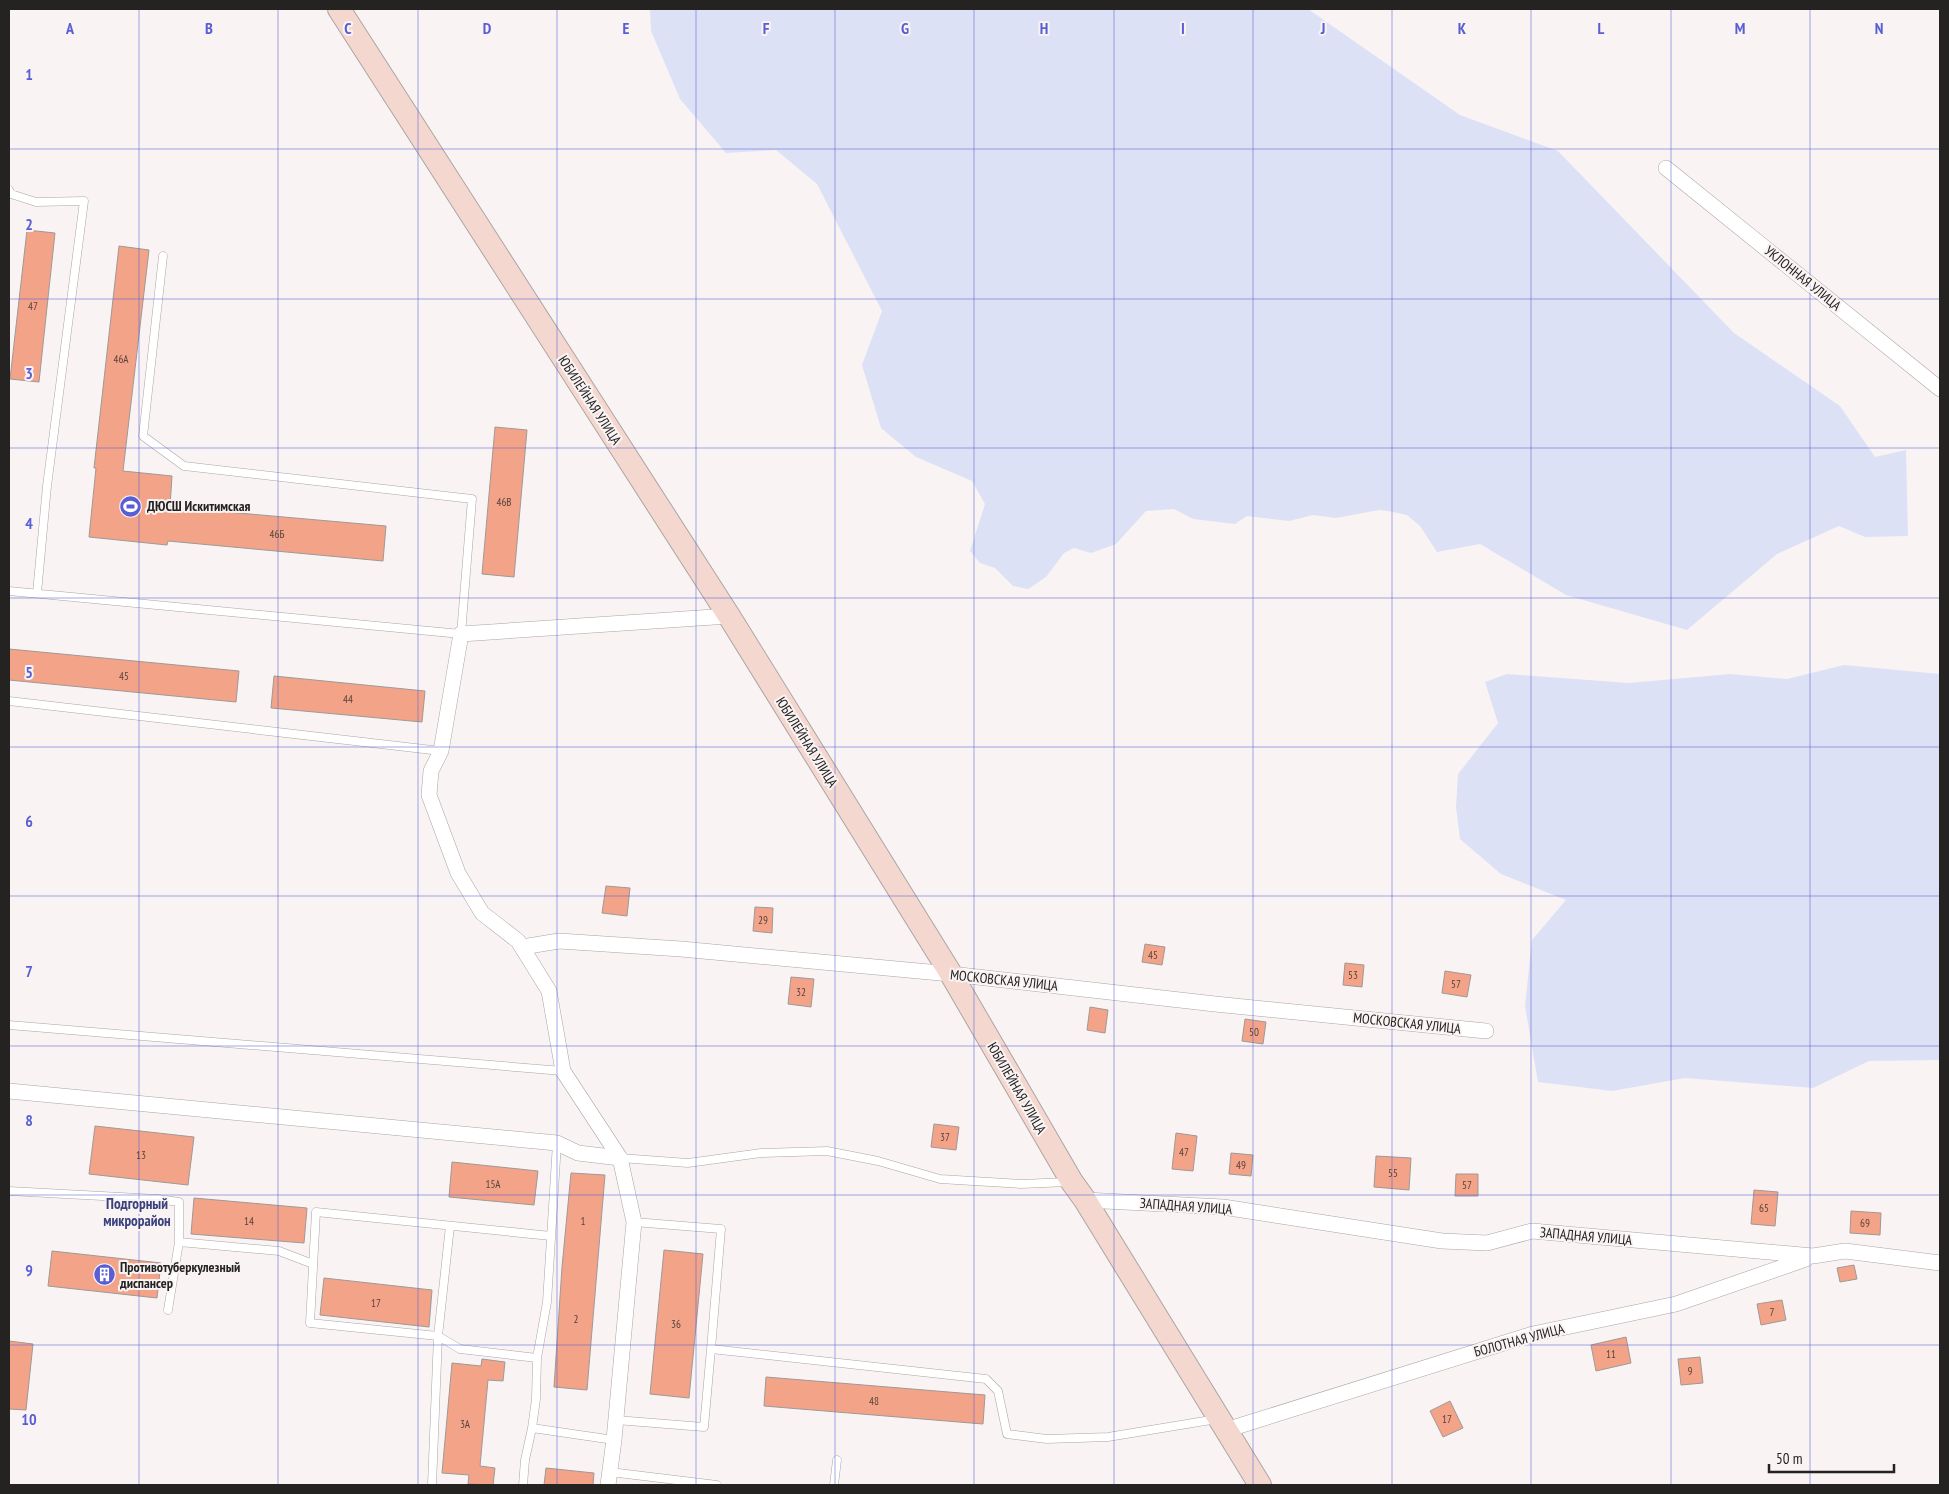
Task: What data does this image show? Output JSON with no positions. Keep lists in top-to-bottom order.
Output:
{
  "streets": {
    "main road": ["ЮБИЛЕЙНАЯ УЛИЦА"],
    "street": [
      "УКЛОННАЯ УЛИЦА",
      "МОСКОВСКАЯ УЛИЦА",
      "ЗАПАДНАЯ УЛИЦА",
      "БОЛОТНАЯ УЛИЦА"
    ]
  },
  "crossings": [
    ["ЮБИЛЕЙНАЯ УЛИЦА", "МОСКОВСКАЯ УЛИЦА"],
    ["ЮБИЛЕЙНАЯ УЛИЦА", "ЗАПАДНАЯ УЛИЦА"],
    ["ЮБИЛЕЙНАЯ УЛИЦА", "БОЛОТНАЯ УЛИЦА"],
    ["ЗАПАДНАЯ УЛИЦА", "БОЛОТНАЯ УЛИЦА"]
  ],
  "districts": ["Подгорный микрорайон"],
  "places": {
    "sports": ["ДЮСШ Искитимская"],
    "building": ["Противотуберкулезный диспансер"]
  },
  "house_numbers": [
    "47",
    "46А",
    "46В",
    "46Б",
    "45",
    "44",
    "29",
    "45",
    "53",
    "57",
    "32",
    "50",
    "37",
    "47",
    "13",
    "49",
    "55",
    "15А",
    "57",
    "65",
    "14",
    "1",
    "69",
    "17",
    "7",
    "2",
    "36",
    "11",
    "9",
    "48",
    "17",
    "3А"
  ],
  "scale_bar": "50 m",
  "grid": {
    "columns": [
      "A",
      "B",
      "C",
      "D",
      "E",
      "F",
      "G",
      "H",
      "I",
      "J",
      "K",
      "L",
      "M",
      "N"
    ],
    "rows": [
      "1",
      "2",
      "3",
      "4",
      "5",
      "6",
      "7",
      "8",
      "9",
      "10"
    ]
  }
}
